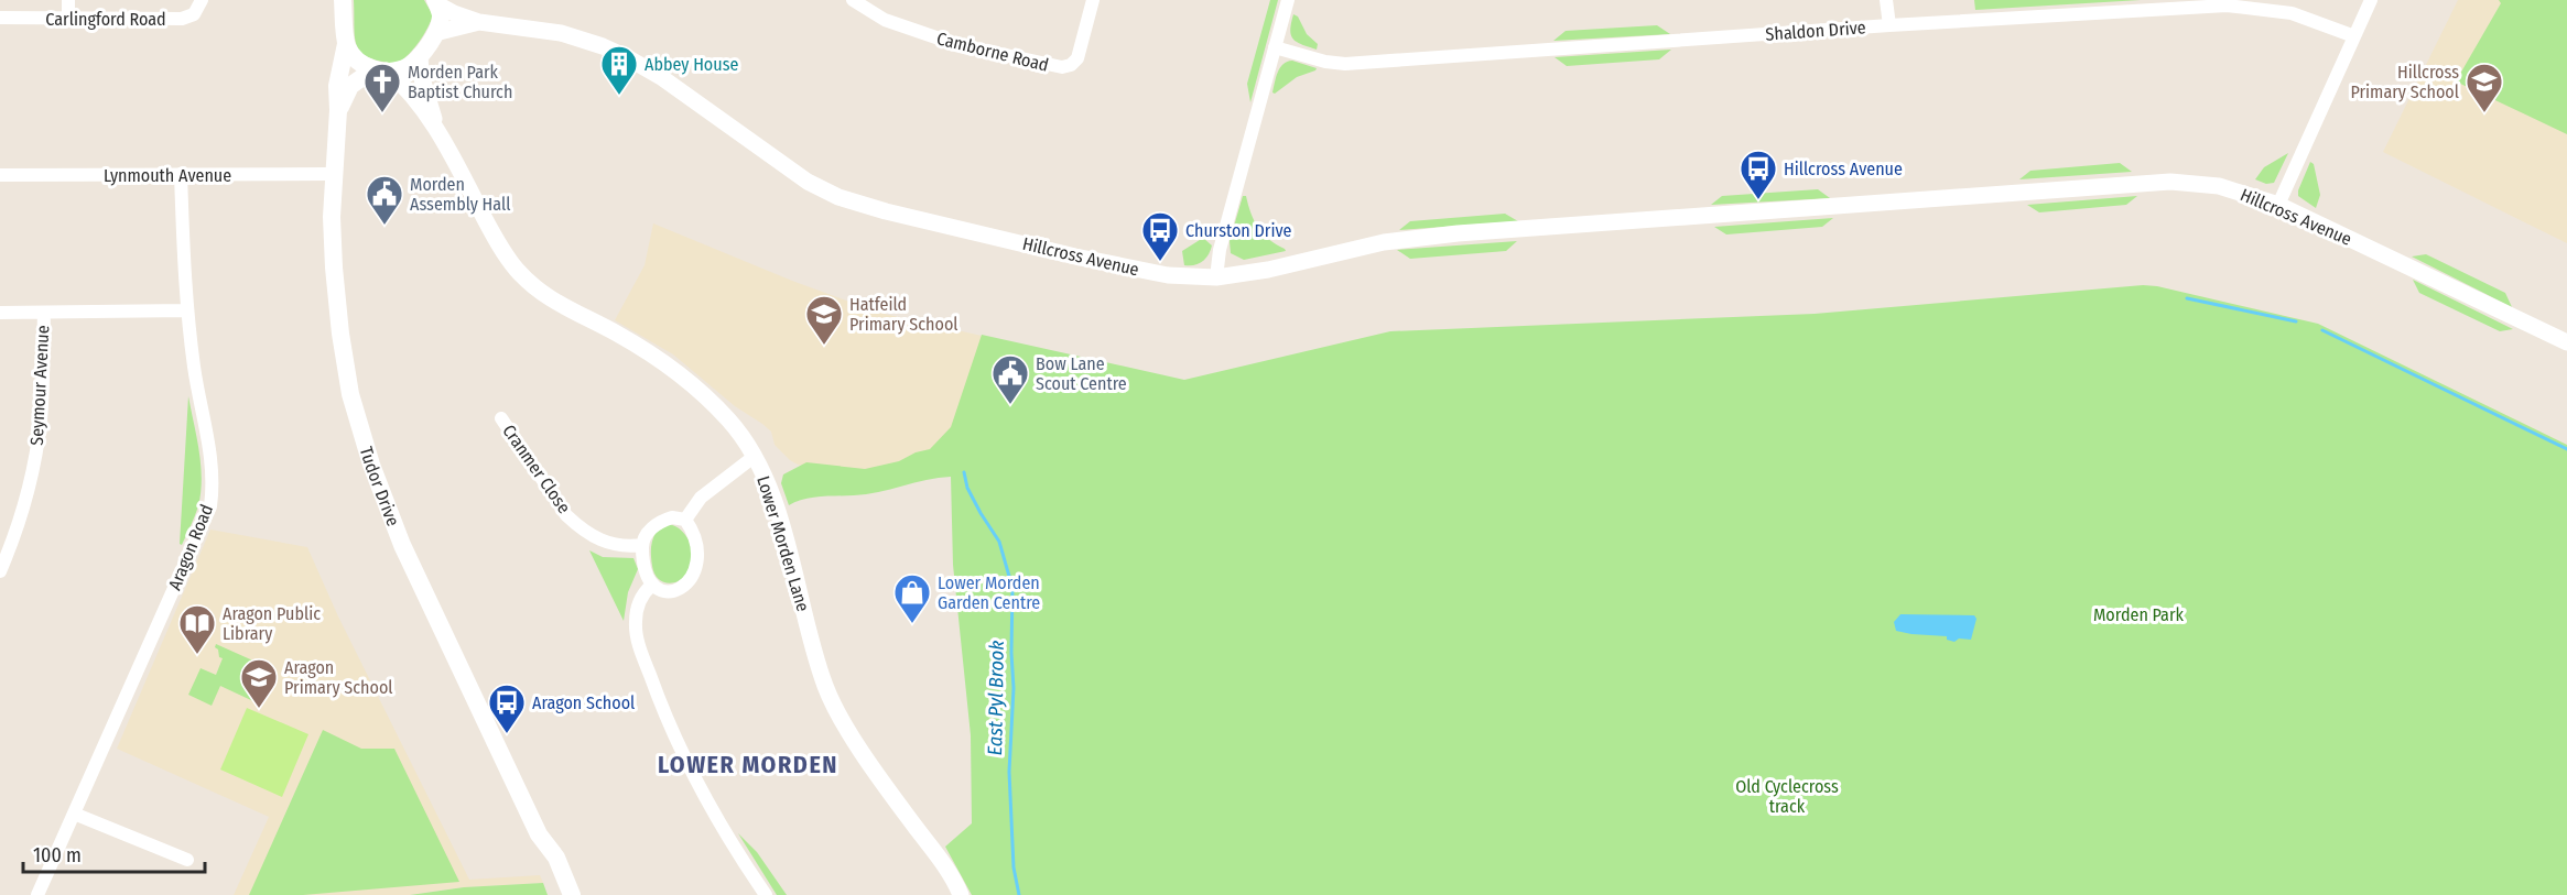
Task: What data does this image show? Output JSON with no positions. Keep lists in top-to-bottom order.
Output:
{
  "streets": {
    "main road": ["Tudor Drive"],
    "street": [
      "Carlingford Road",
      "Shaldon Drive",
      "Camborne Road",
      "Lynmouth Avenue",
      "Hillcross Avenue",
      "Seymour Avenue",
      "Cranmer Close",
      "Lower Morden Lane",
      "Aragon Road"
    ]
  },
  "crossings": [
    ["Lynmouth Avenue", "Tudor Drive"],
    ["Lynmouth Avenue", "Aragon Road"],
    ["Tudor Drive", "Lower Morden Lane"]
  ],
  "districts": ["LOWER MORDEN"],
  "water": ["East Pyl Brook"],
  "parks": ["Morden Park", "Old Cyclecross track"],
  "places": {
    "building": ["Abbey House"],
    "church": ["Morden Park Baptist Church"],
    "school or university": ["Hillcross Primary School", "Hatfeild Primary School", "Aragon Primary School"],
    "bus stop": ["Hillcross Avenue", "Churston Drive", "Aragon School"],
    "public building": ["Morden Assembly Hall", "Bow Lane Scout Centre"],
    "shop": ["Lower Morden Garden Centre"],
    "library": ["Aragon Public Library"]
  },
  "scale_bar": "100 m"
}
